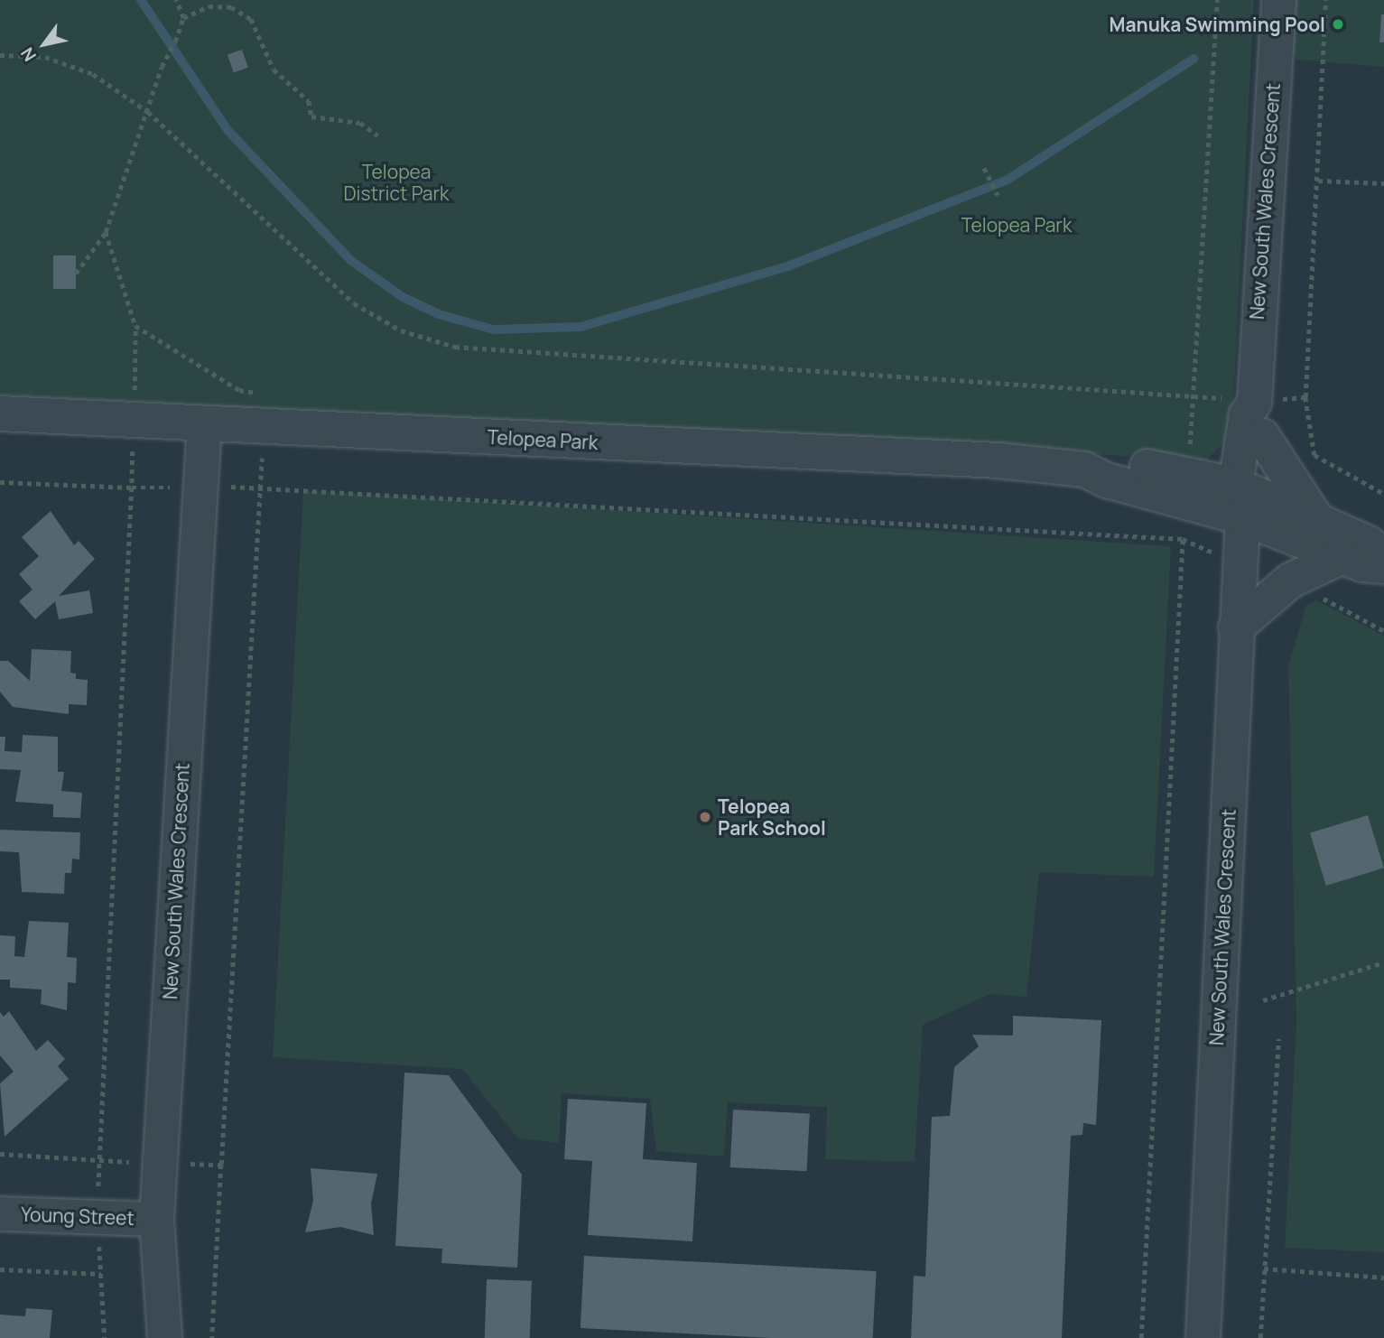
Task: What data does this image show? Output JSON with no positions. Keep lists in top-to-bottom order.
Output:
{
  "streets": {
    "street": ["New South Wales Crescent", "Telopea Park", "Young Street"]
  },
  "crossings": [
    ["New South Wales Crescent", "Telopea Park"],
    ["New South Wales Crescent", "Young Street"]
  ],
  "parks": ["Telopea District Park", "Telopea Park"],
  "places": ["Manuka Swimming Pool", "Telopea Park School"],
  "north": "bottom left"
}
